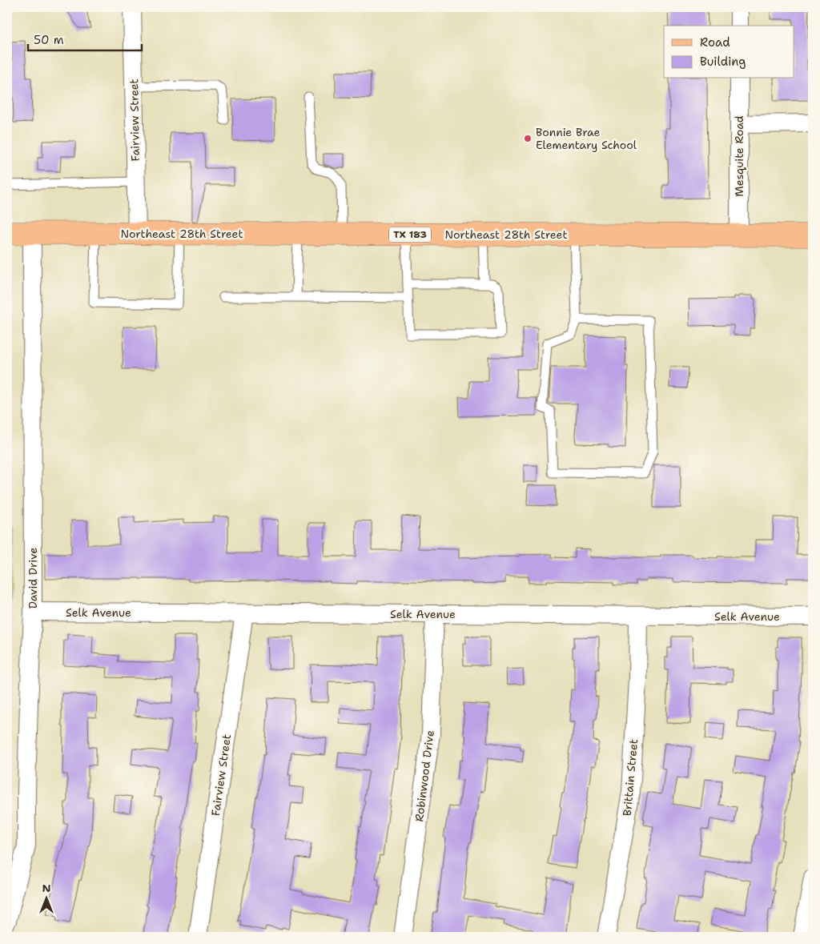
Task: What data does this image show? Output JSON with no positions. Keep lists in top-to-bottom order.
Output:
{
  "streets": {
    "main road": ["Northeast 28th Street", "TX 183"],
    "street": [
      "Fairview Street",
      "Mesquite Road",
      "David Drive",
      "Selk Avenue",
      "Robinwood Drive",
      "Brittain Street"
    ]
  },
  "crossings": [
    ["Fairview Street", "Northeast 28th Street"],
    ["Fairview Street", "Selk Avenue"],
    ["Mesquite Road", "Northeast 28th Street"],
    ["Northeast 28th Street", "David Drive"],
    ["David Drive", "Selk Avenue"],
    ["Selk Avenue", "Robinwood Drive"],
    ["Selk Avenue", "Brittain Street"]
  ],
  "places": ["Bonnie Brae Elementary School"],
  "legend": ["Road", "Building"],
  "scale_bar": "50 m",
  "north": "top"
}
